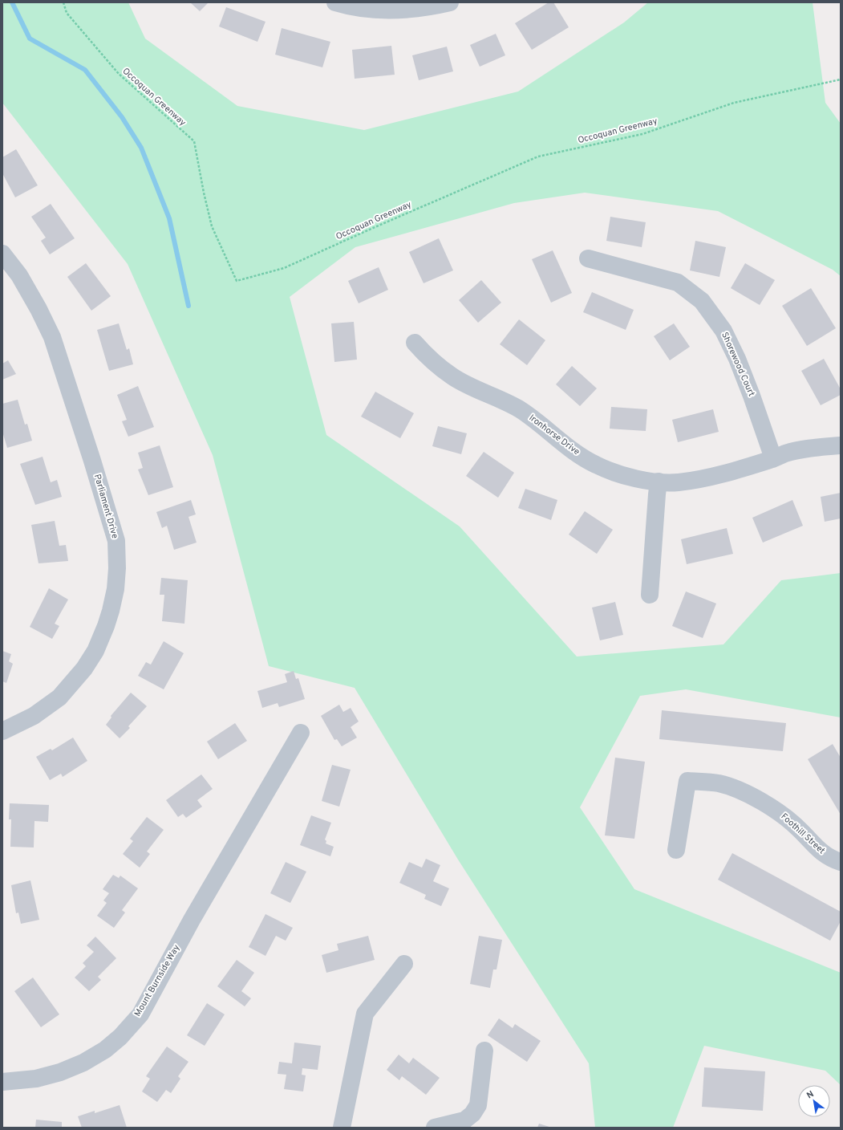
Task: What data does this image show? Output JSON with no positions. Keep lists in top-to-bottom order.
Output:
{
  "streets": {
    "street": [
      "Shorewood Court",
      "Ironhorse Drive",
      "Parliament Drive",
      "Foothill Street",
      "Mount Burnside Way"
    ],
    "path": ["Occoquan Greenway"]
  },
  "crossings": [
    ["Shorewood Court", "Ironhorse Drive"]
  ],
  "north": "top left"
}
